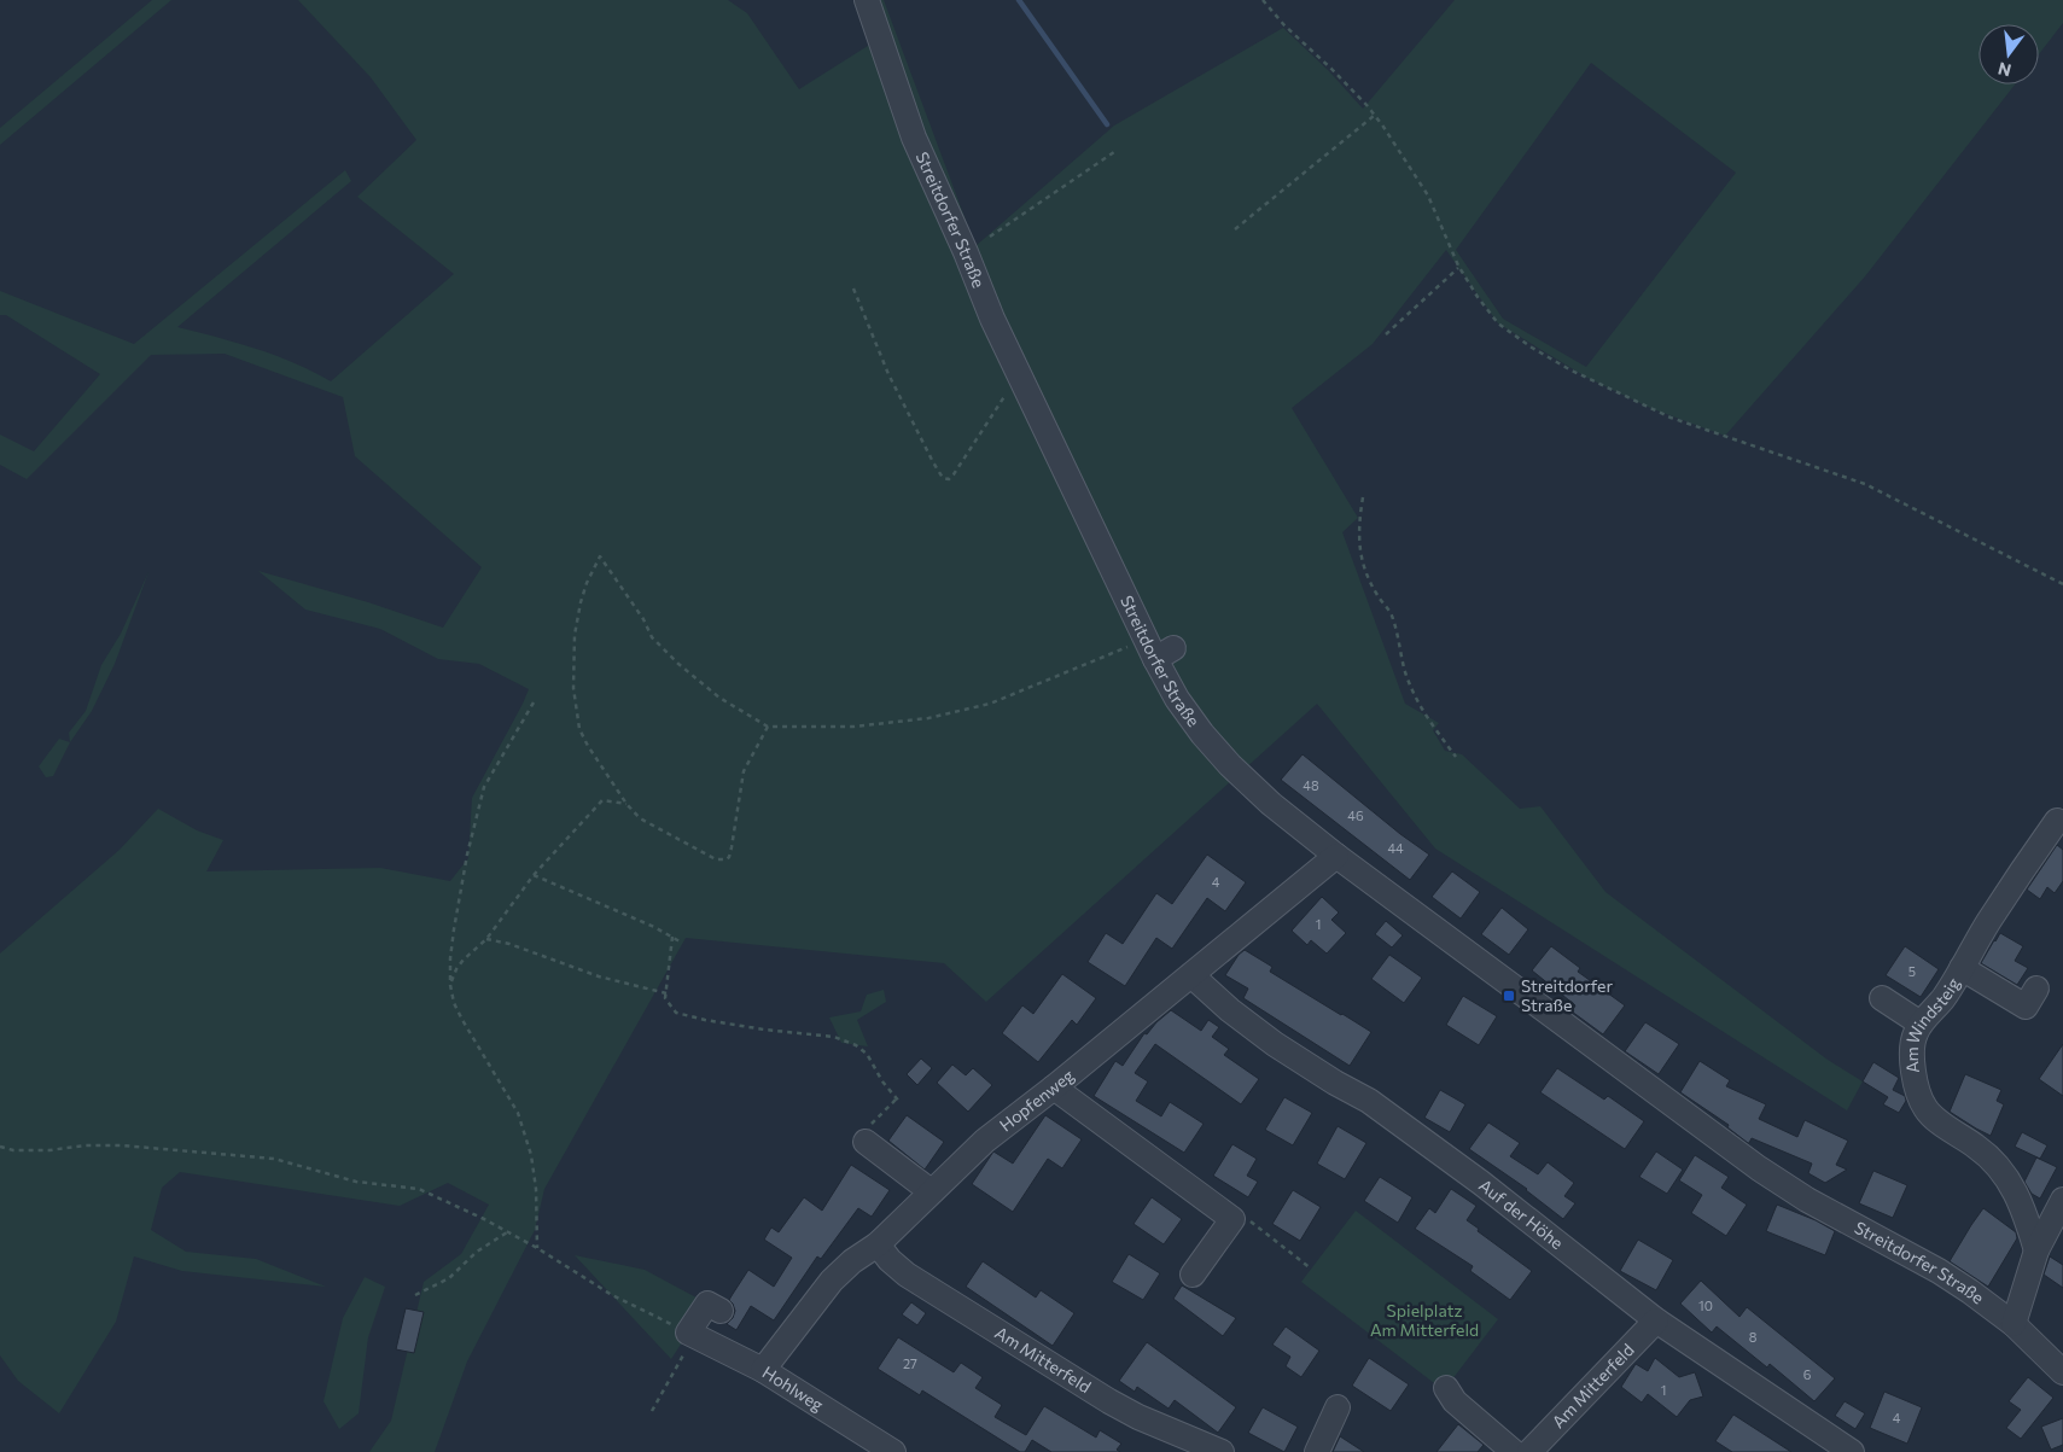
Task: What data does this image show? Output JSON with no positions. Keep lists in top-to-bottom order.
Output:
{
  "streets": {
    "street": [
      "Streitdorfer Straße",
      "Am Windsteig",
      "Hopfenweg",
      "Auf der Höhe",
      "Am Mitterfeld",
      "Hohlweg"
    ]
  },
  "crossings": [
    ["Streitdorfer Straße", "Hopfenweg"],
    ["Hopfenweg", "Auf der Höhe"],
    ["Hopfenweg", "Am Mitterfeld"],
    ["Hopfenweg", "Hohlweg"],
    ["Auf der Höhe", "Am Mitterfeld"]
  ],
  "parks": ["Spielplatz Am Mitterfeld"],
  "places": {
    "transit": ["Streitdorfer Straße"]
  },
  "house_numbers": [
    "48",
    "46",
    "44",
    "4",
    "1",
    "5",
    "10",
    "8",
    "27",
    "6",
    "1",
    "4"
  ],
  "north": "bottom"
}
